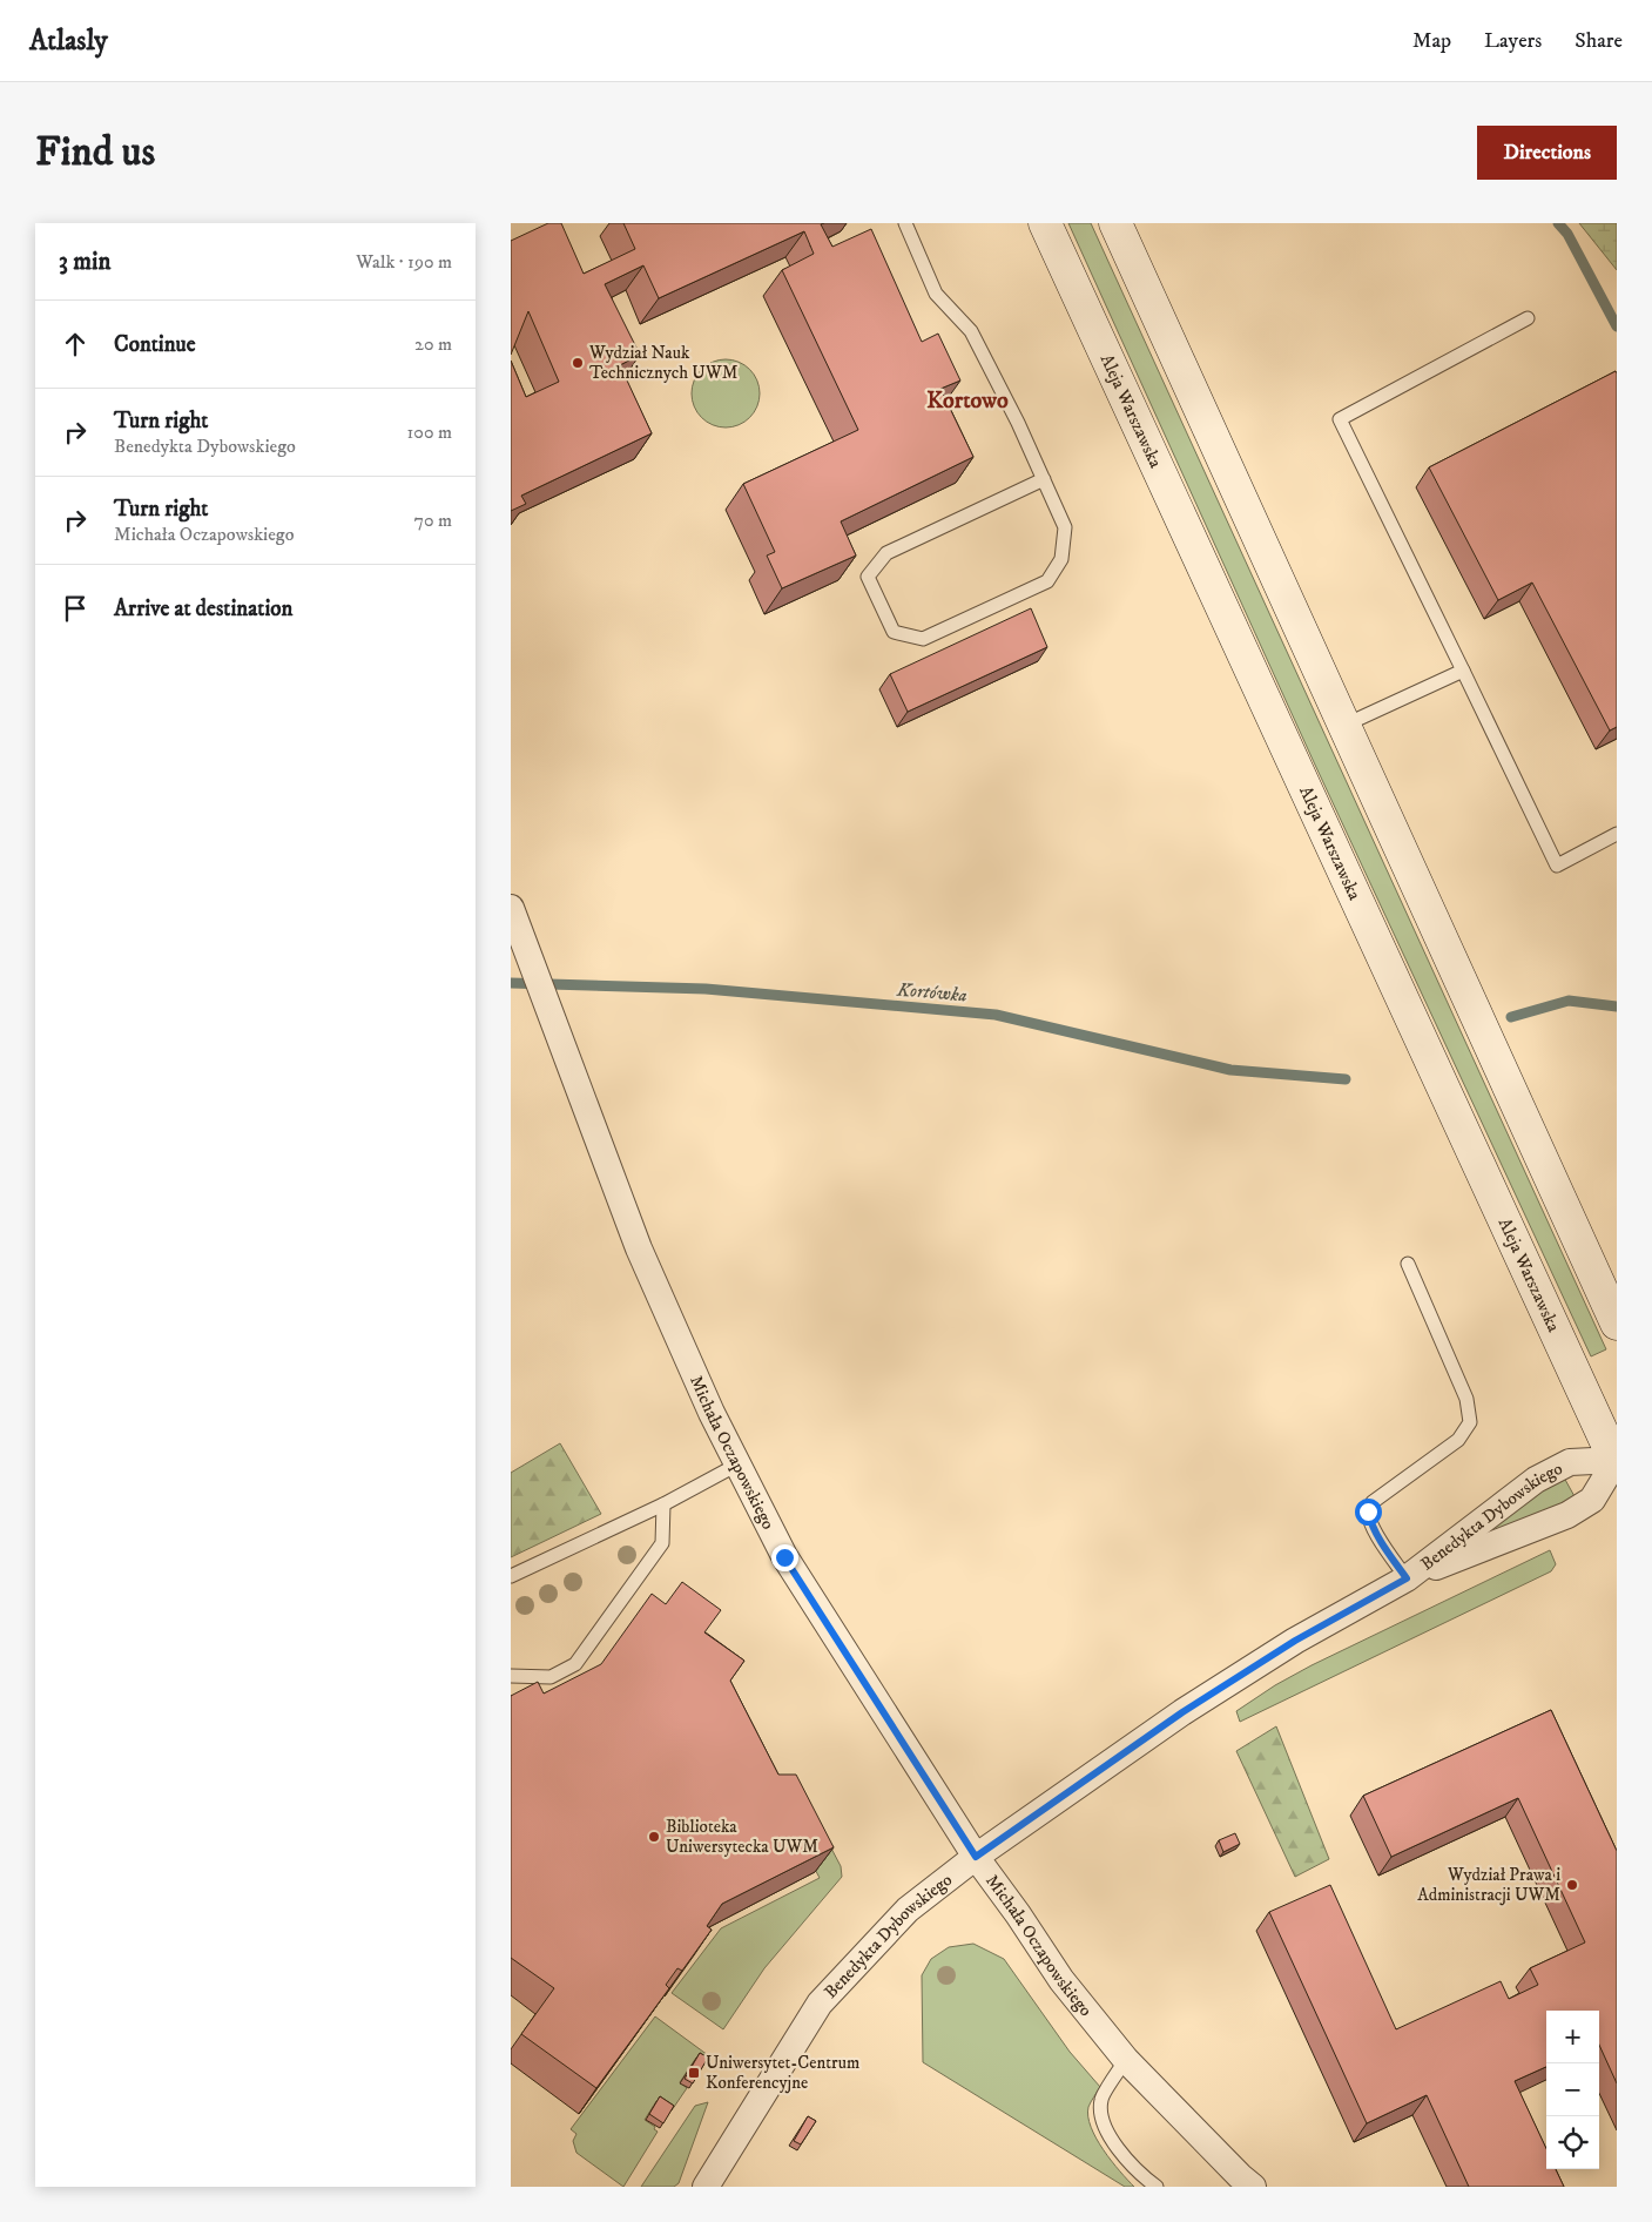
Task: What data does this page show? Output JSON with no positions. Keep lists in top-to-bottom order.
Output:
{
  "streets": {
    "main road": ["Aleja Warszawska"],
    "street": ["Michała Oczapowskiego", "Benedykta Dybowskiego"]
  },
  "crossings": [
    ["Aleja Warszawska", "Benedykta Dybowskiego"],
    ["Michała Oczapowskiego", "Benedykta Dybowskiego"]
  ],
  "districts": ["Kortowo"],
  "water": ["Kortówka"],
  "places": {
    "other": ["Wydział Nauk Technicznych UWM", "Biblioteka Uniwersytecka UWM", "Wydział Prawa i Administracji UWM"],
    "transit": ["Uniwersytet-Centrum Konferencyjne"]
  },
  "page": {
    "header": "Atlasly",
    "nav": ["Map", "Layers", "Share"],
    "buttons": "Directions",
    "title": "Find us",
    "heading": ["3 min", "Walk · 190 m"],
    "list": [
      ["Continue", "20 m"],
      ["Turn right", "Benedykta Dybowskiego", "100 m"],
      ["Turn right", "Michała Oczapowskiego", "70 m"],
      "Arrive at destination"
    ],
    "map_buttons": ["+", "−"]
  }
}
